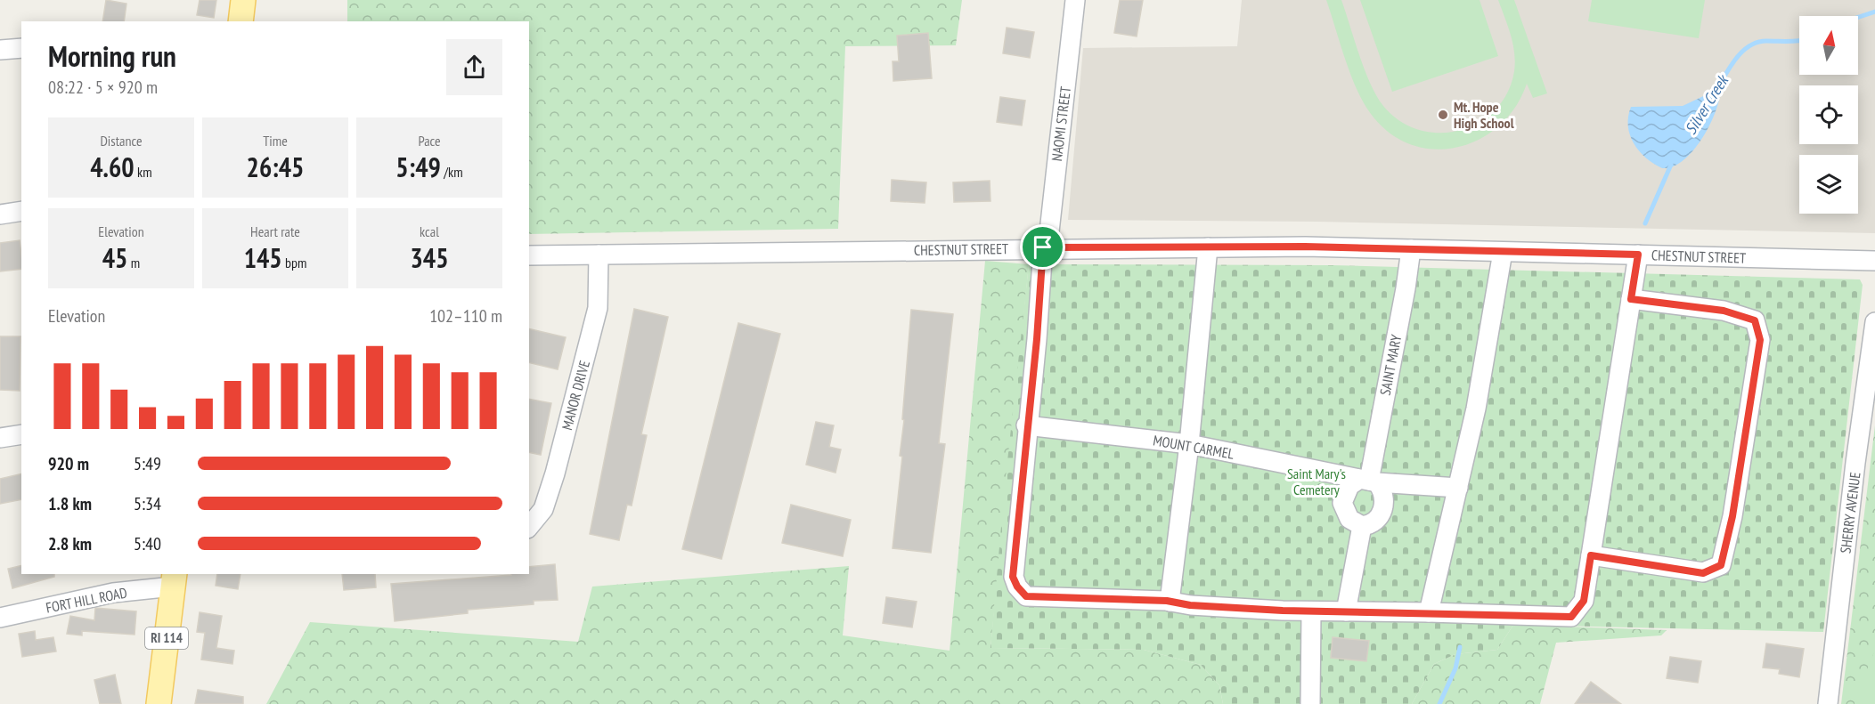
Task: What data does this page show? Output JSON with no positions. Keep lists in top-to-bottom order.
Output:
{
  "streets": {
    "main road": ["RI 114"],
    "street": [
      "NAOMI STREET",
      "CHESTNUT STREET",
      "SAINT MARY",
      "MANOR DRIVE",
      "MOUNT CARMEL",
      "SHERRY AVENUE",
      "FORT HILL ROAD"
    ]
  },
  "crossings": [
    ["NAOMI STREET", "CHESTNUT STREET"],
    ["NAOMI STREET", "MOUNT CARMEL"],
    ["CHESTNUT STREET", "SAINT MARY"],
    ["CHESTNUT STREET", "MANOR DRIVE"],
    ["SAINT MARY", "MOUNT CARMEL"],
    ["FORT HILL ROAD", "RI 114"]
  ],
  "water": ["Silver Creek"],
  "parks": ["Saint Mary's Cemetery"],
  "places": ["Mt. Hope High School"],
  "north": "top",
  "page": {
    "heading": ["Morning run", "08:22 · 5 × 920 m"],
    "stats": [
      ["Distance", "4.60 km"],
      ["Time", "26:45"],
      ["Pace", "5:49 /km"],
      ["Elevation", "45 m"],
      ["Heart rate", "145 bpm"],
      ["kcal", "345"]
    ],
    "chart": ["Elevation", "102–110 m"],
    "list": [
      {
        "name": "920 m",
        "note": "5:49"
      },
      {
        "name": "1.8 km",
        "note": "5:34"
      },
      {
        "name": "2.8 km",
        "note": "5:40"
      }
    ]
  }
}
